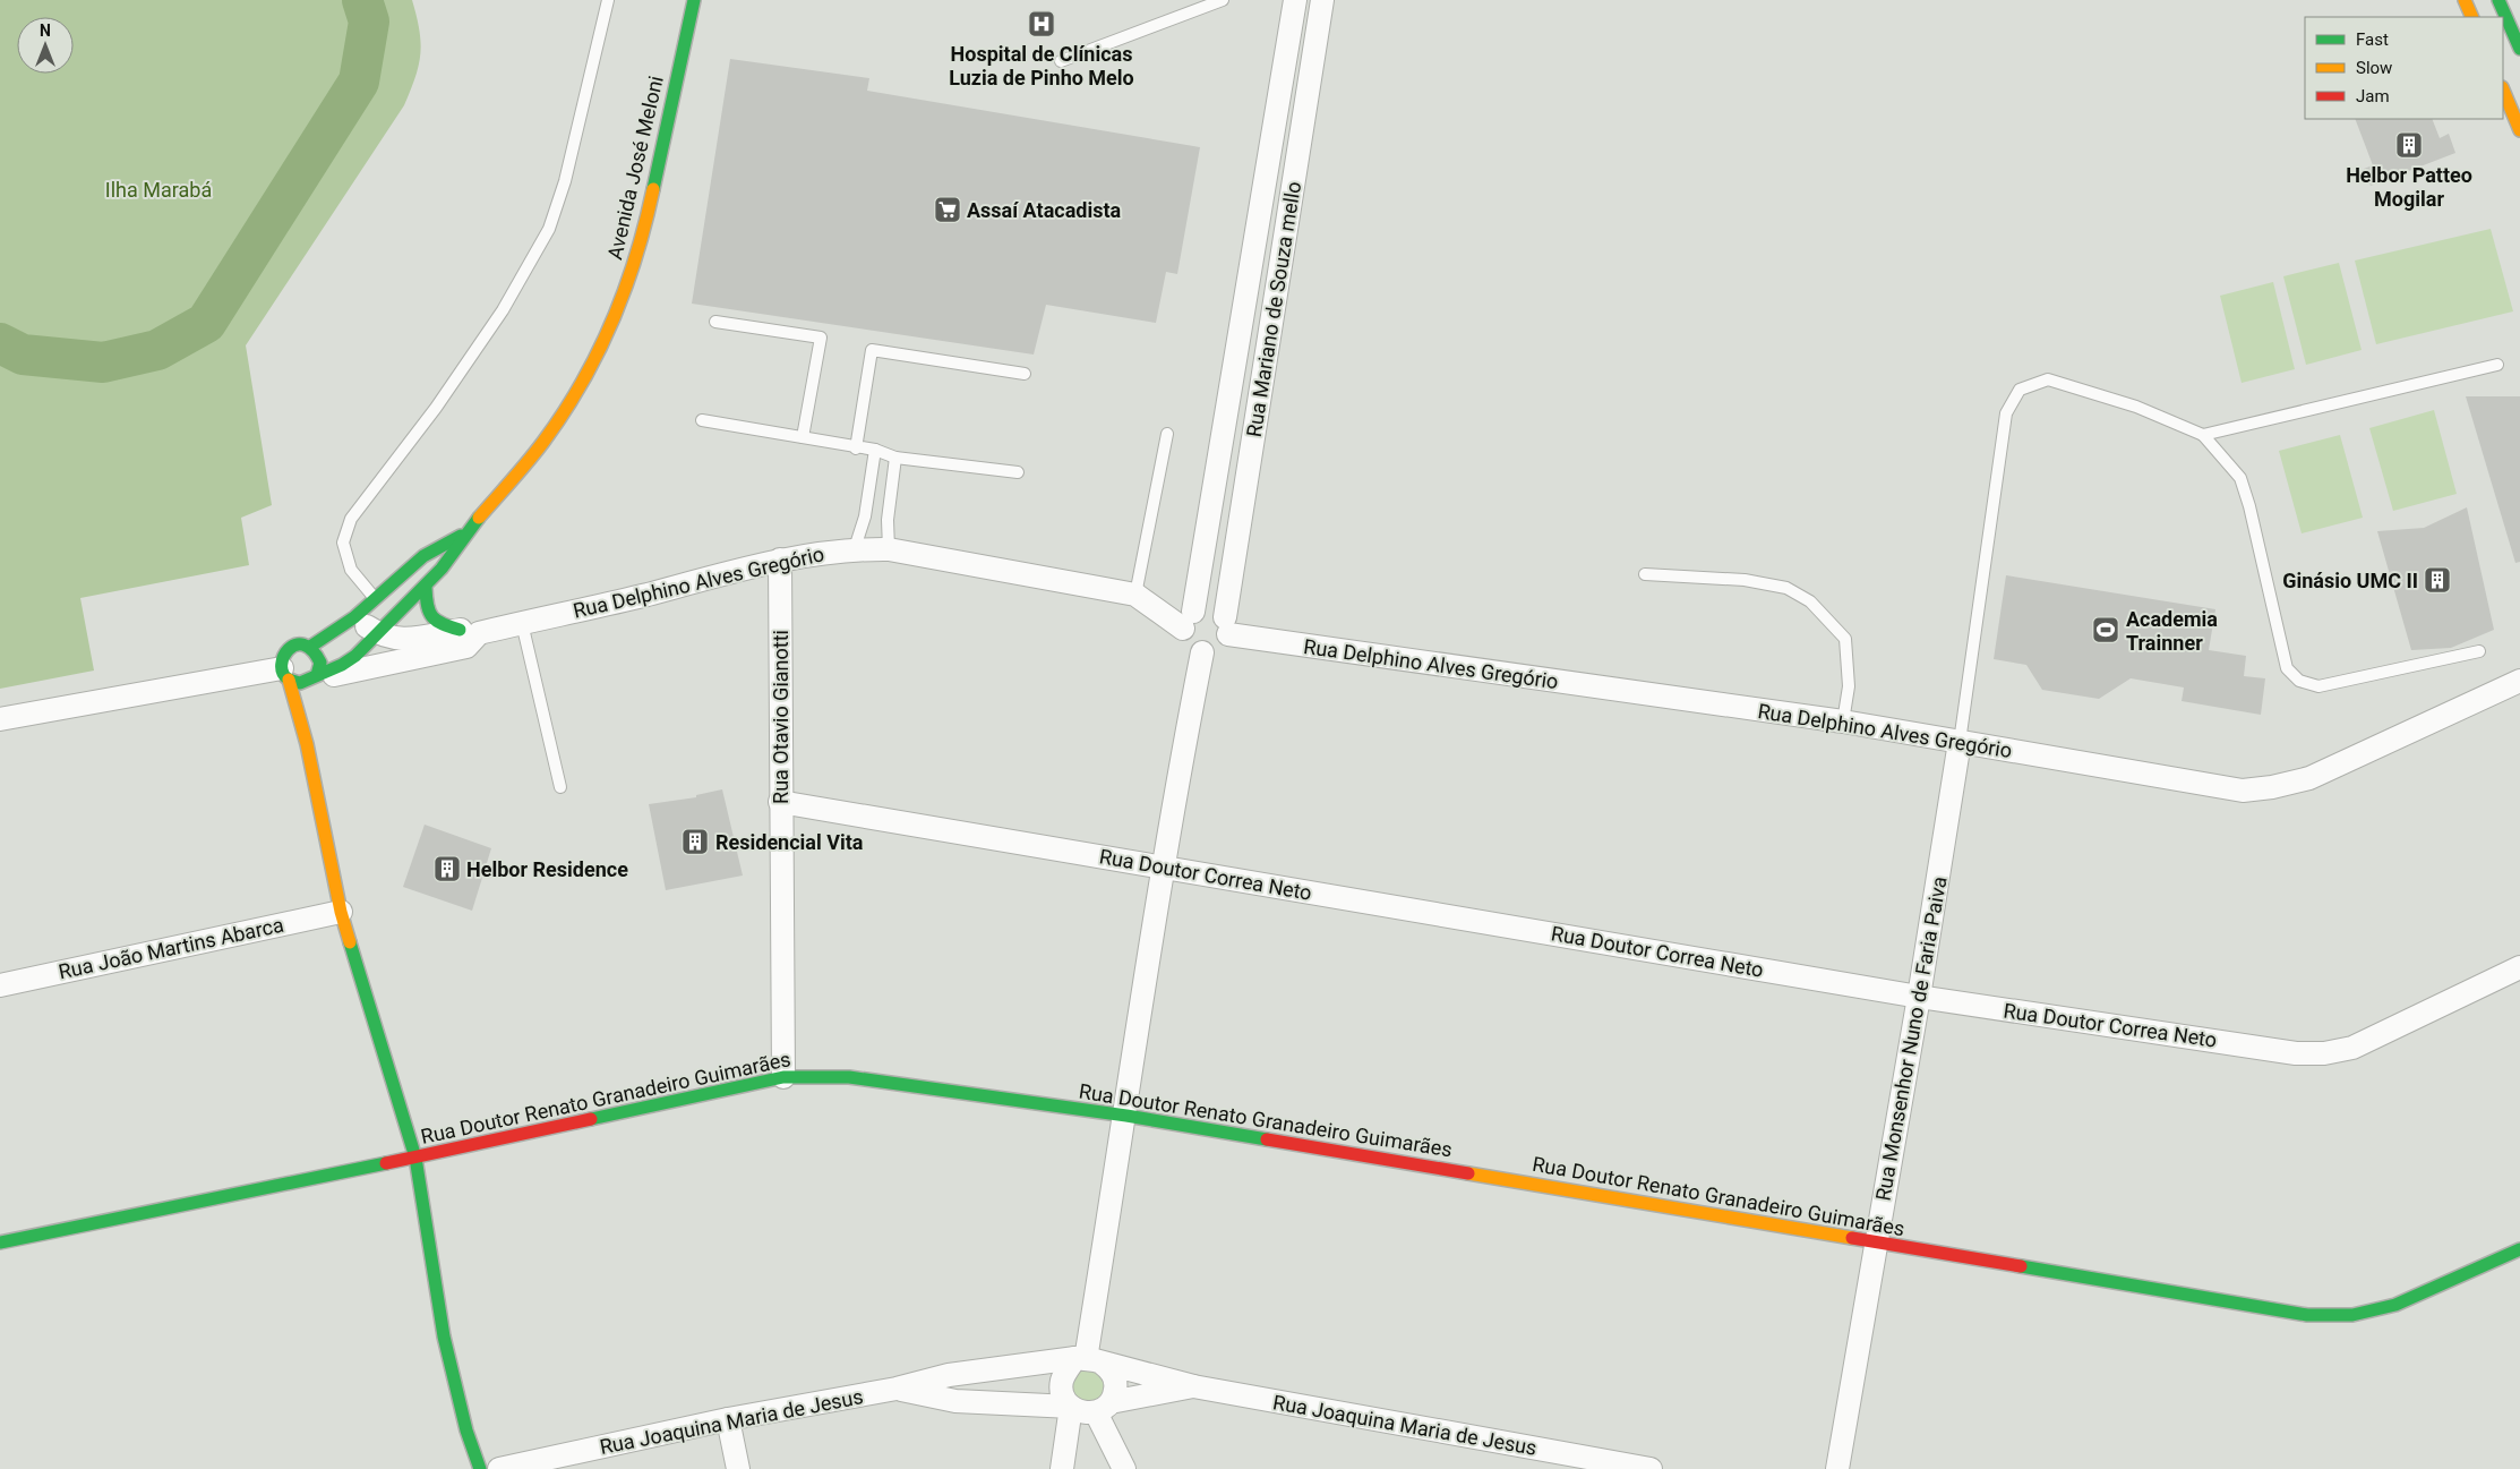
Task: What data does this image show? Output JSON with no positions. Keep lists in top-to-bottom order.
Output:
{
  "streets": {
    "street": [
      "Avenida José Meloni",
      "Rua Mariano de Souza mello",
      "Rua Delphino Alves Gregório",
      "Rua Otavio Gianotti",
      "Rua Doutor Correa Neto",
      "Rua João Martins Abarca",
      "Rua Monsenhor Nuno de Faria Paiva",
      "Rua Doutor Renato Granadeiro Guimarães",
      "Rua Joaquina Maria de Jesus"
    ]
  },
  "crossings": [
    ["Rua Mariano de Souza mello", "Rua Delphino Alves Gregório"],
    ["Rua Delphino Alves Gregório", "Rua Otavio Gianotti"],
    ["Rua Delphino Alves Gregório", "Rua Monsenhor Nuno de Faria Paiva"],
    ["Rua Otavio Gianotti", "Rua Doutor Correa Neto"],
    ["Rua Otavio Gianotti", "Rua Doutor Renato Granadeiro Guimarães"],
    ["Rua Doutor Correa Neto", "Rua Monsenhor Nuno de Faria Paiva"],
    ["Rua Monsenhor Nuno de Faria Paiva", "Rua Doutor Renato Granadeiro Guimarães"]
  ],
  "parks": ["Ilha Marabá"],
  "places": {
    "hospital": ["Hospital de Clínicas Luzia de Pinho Melo"],
    "building": [
      "Helbor Patteo Mogilar",
      "Ginásio UMC II",
      "Residencial Vita",
      "Helbor Residence"
    ],
    "supermarket": ["Assaí Atacadista"],
    "sports": ["Academia Trainner"]
  },
  "legend": ["Fast", "Slow", "Jam"],
  "north": "top"
}
